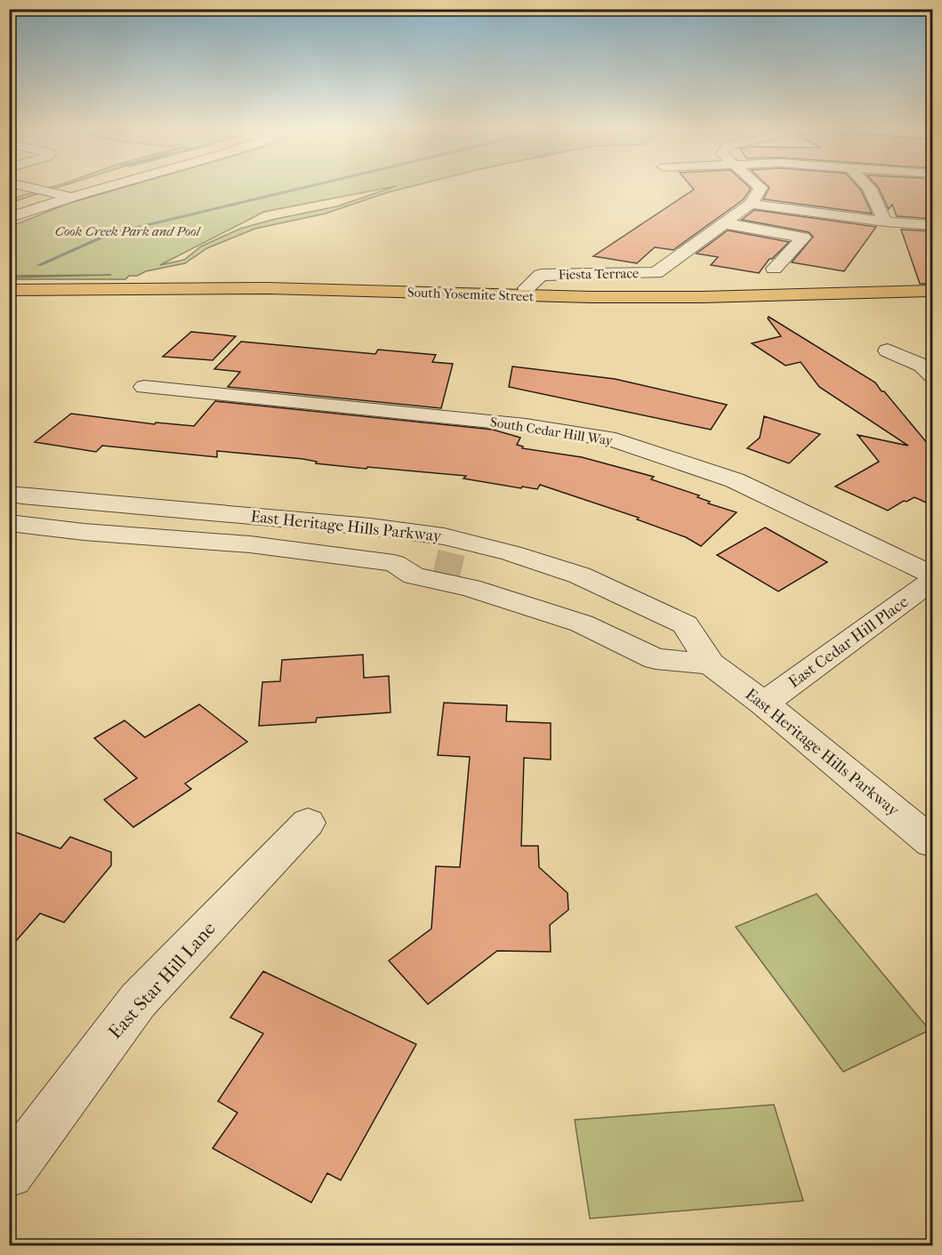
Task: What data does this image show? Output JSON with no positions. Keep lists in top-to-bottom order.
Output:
{
  "streets": {
    "main road": ["South Yosemite Street"],
    "street": [
      "Fiesta Terrace",
      "South Cedar Hill Way",
      "East Heritage Hills Parkway",
      "East Cedar Hill Place",
      "East Star Hill Lane"
    ]
  },
  "crossings": [
    ["East Heritage Hills Parkway", "East Cedar Hill Place"]
  ],
  "parks": ["Cook Creek Park and Pool"]
}
